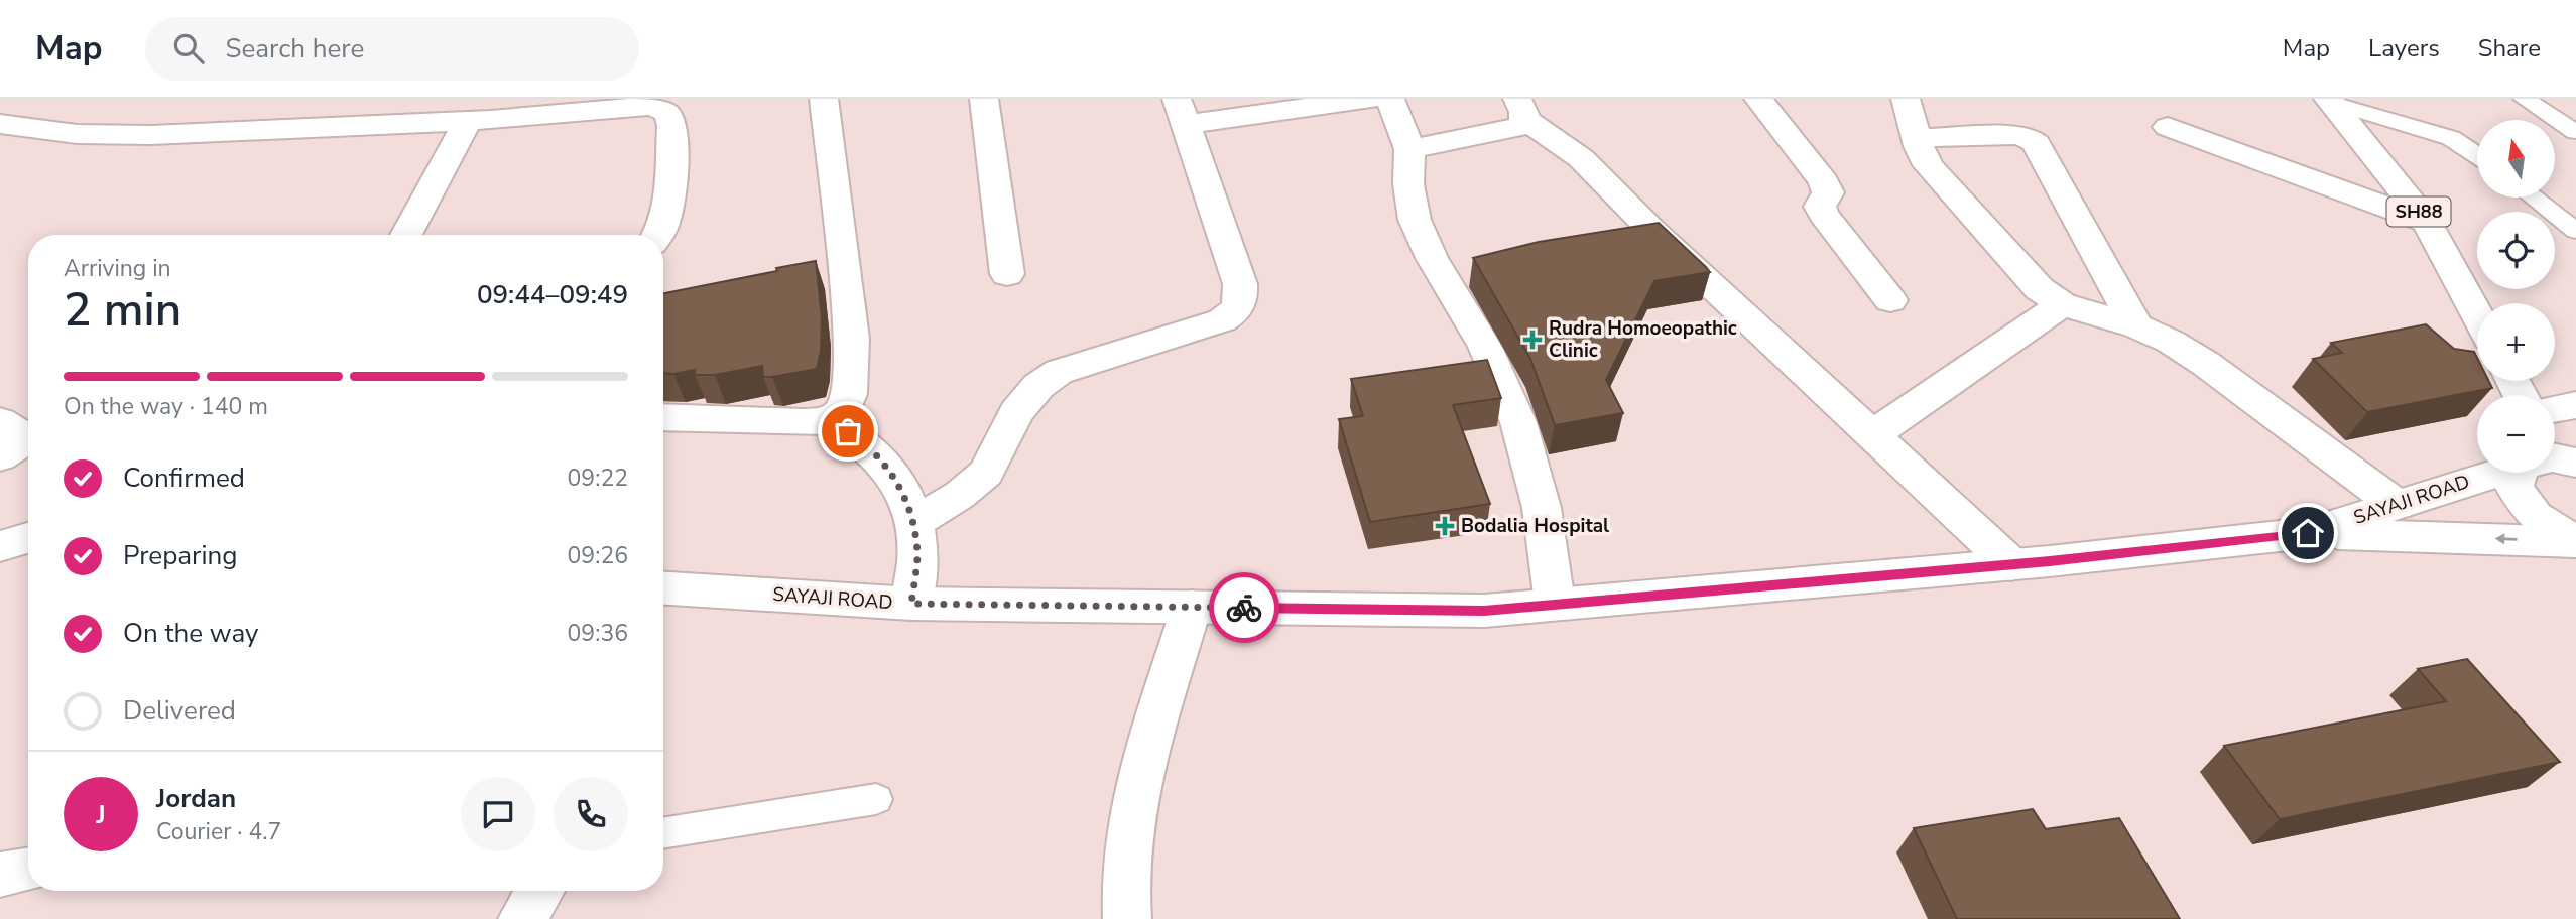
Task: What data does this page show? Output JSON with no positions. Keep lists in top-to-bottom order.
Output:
{
  "streets": {
    "street": ["SH88", "SAYAJI ROAD"]
  },
  "places": {
    "health": ["Rudra Homoeopathic Clinic", "Bodalia Hospital"]
  },
  "north": "top",
  "page": {
    "header": "Map",
    "search": "Search here",
    "nav": ["Map", "Layers", "Share"],
    "map_buttons": ["+", "−"],
    "heading": ["2 min", "Arriving in", "09:44–09:49"],
    "panel": ["Jordan", "Courier · 4.7"],
    "bar": "On the way · 140 m",
    "list": [
      ["Confirmed", "09:22"],
      ["Preparing", "09:26"],
      ["On the way", "09:36"],
      "Delivered"
    ],
    "round": "J"
  }
}
